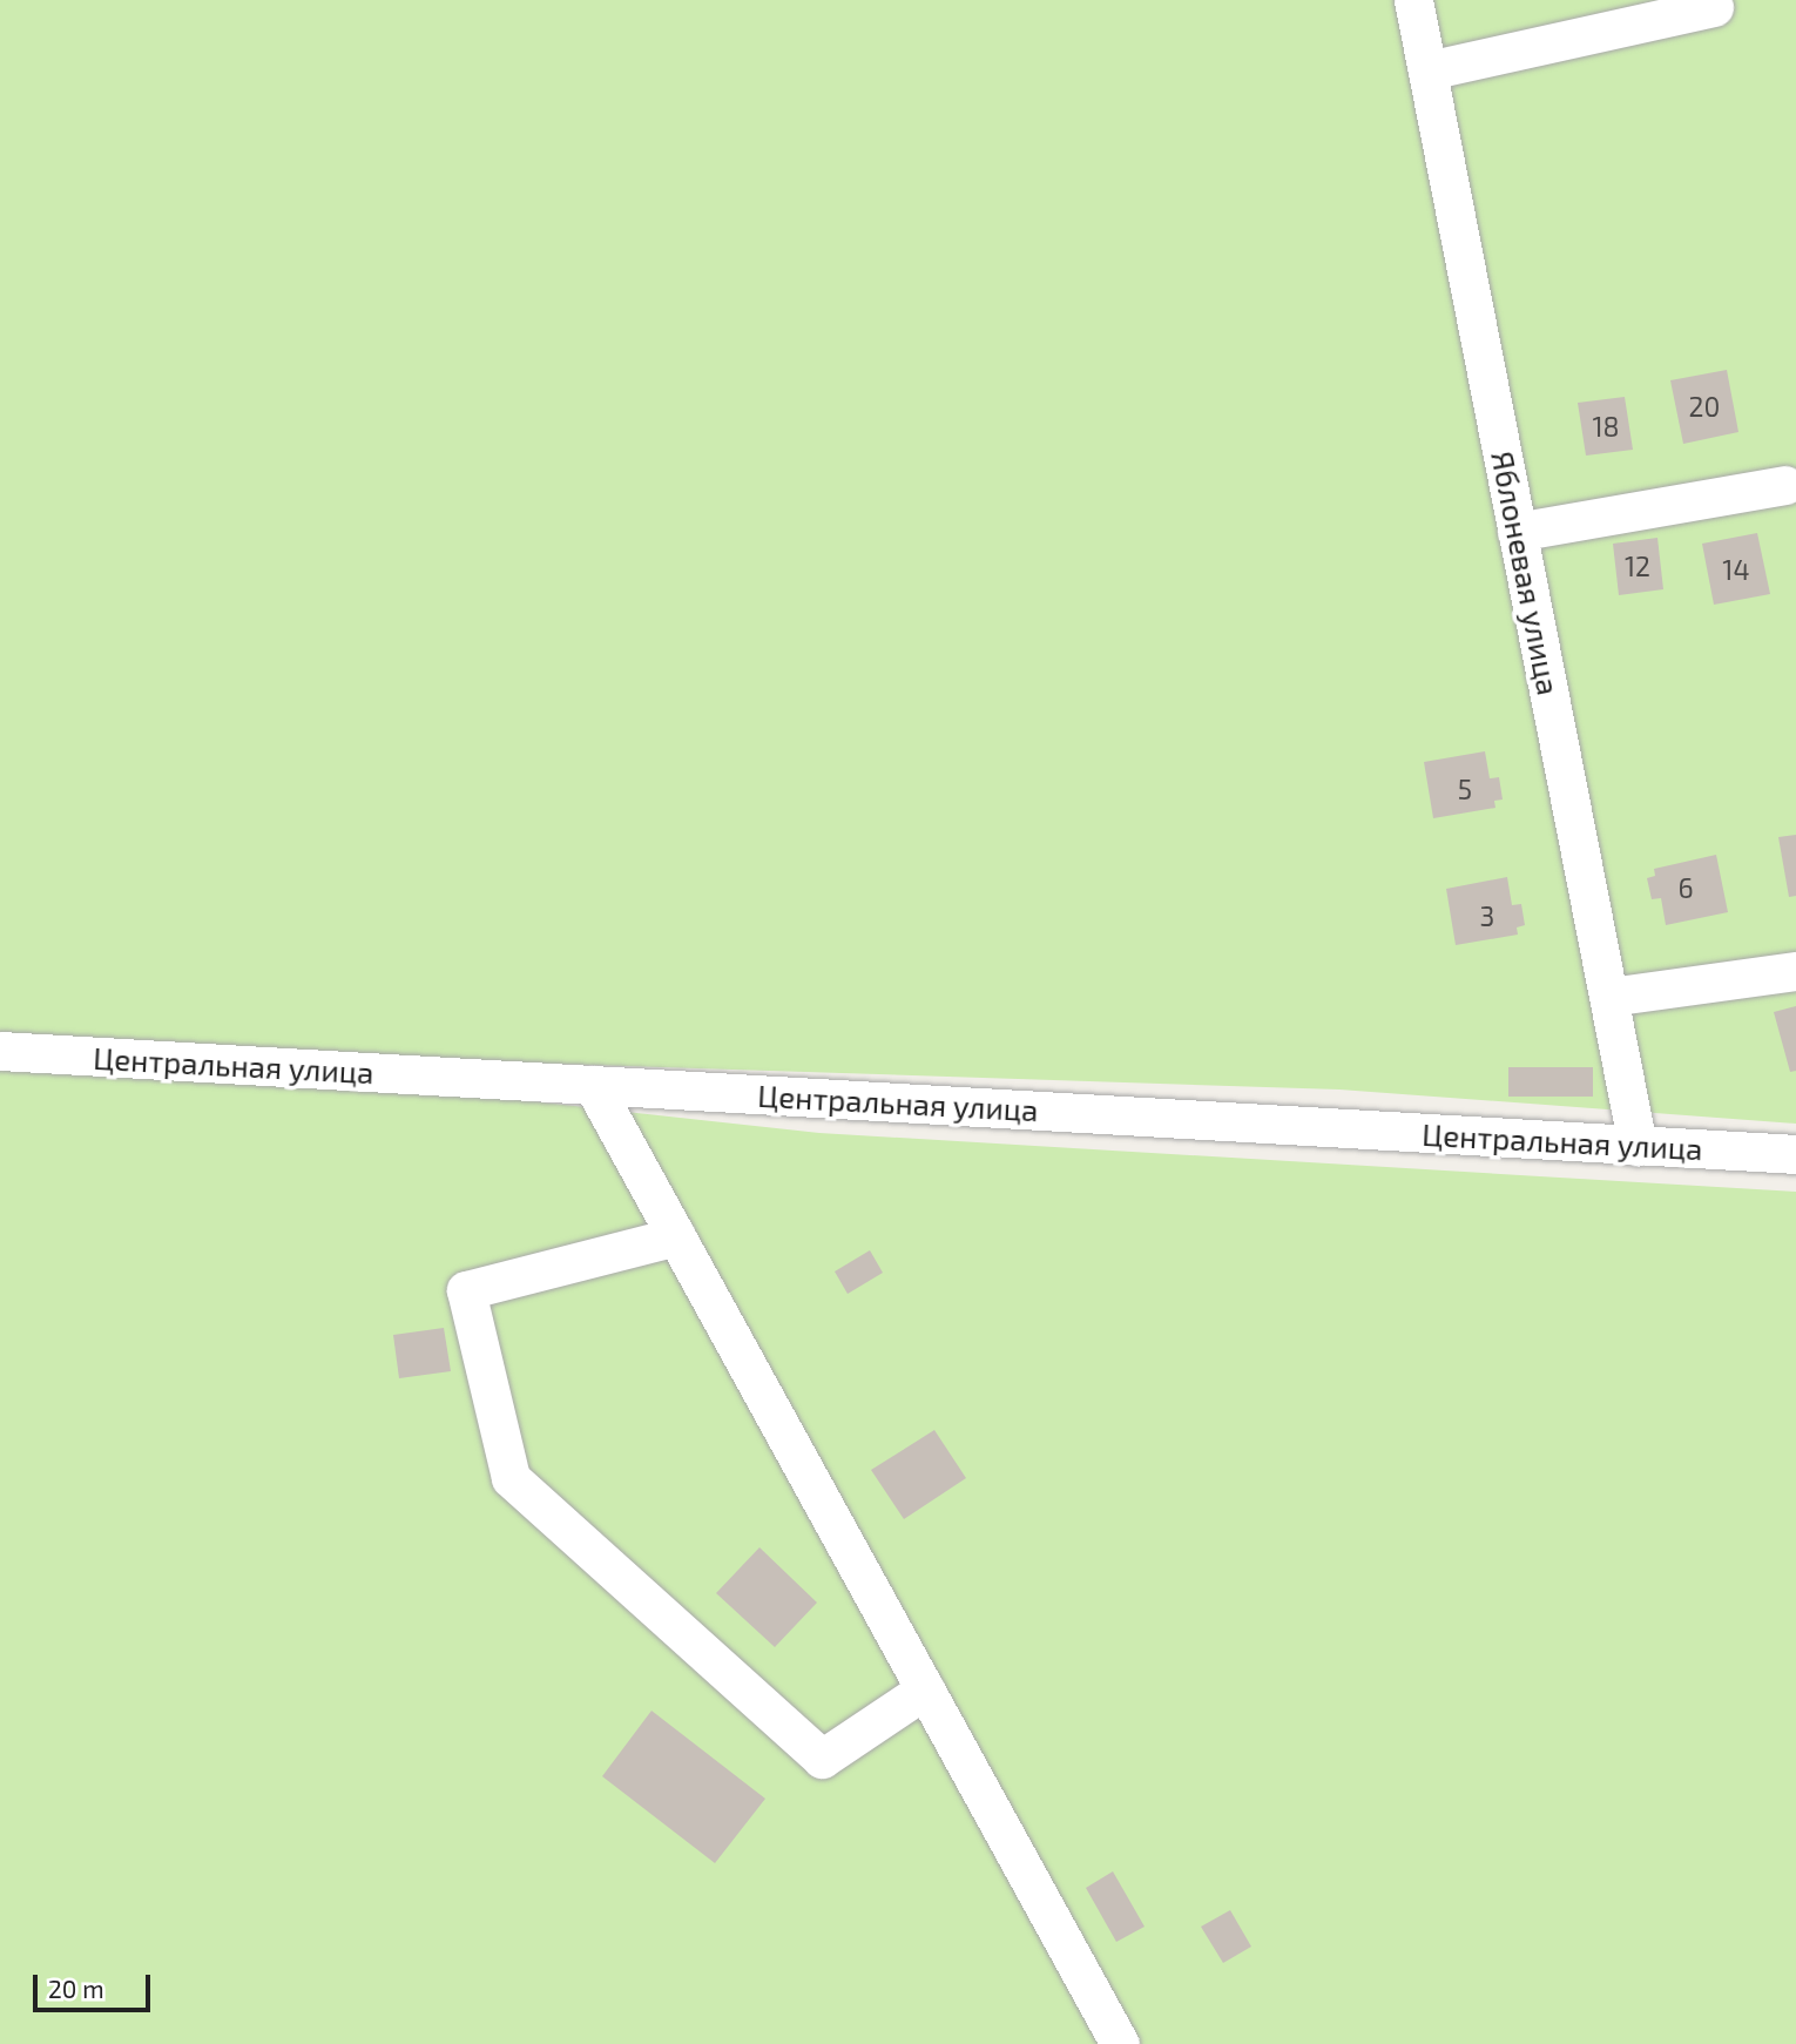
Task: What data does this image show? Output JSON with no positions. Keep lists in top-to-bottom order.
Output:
{
  "streets": {
    "street": ["Яблоневая улица", "Центральная улица"]
  },
  "crossings": [
    ["Яблоневая улица", "Центральная улица"]
  ],
  "house_numbers": [
    "20",
    "18",
    "12",
    "14",
    "5",
    "6",
    "3"
  ],
  "scale_bar": "20 m"
}
